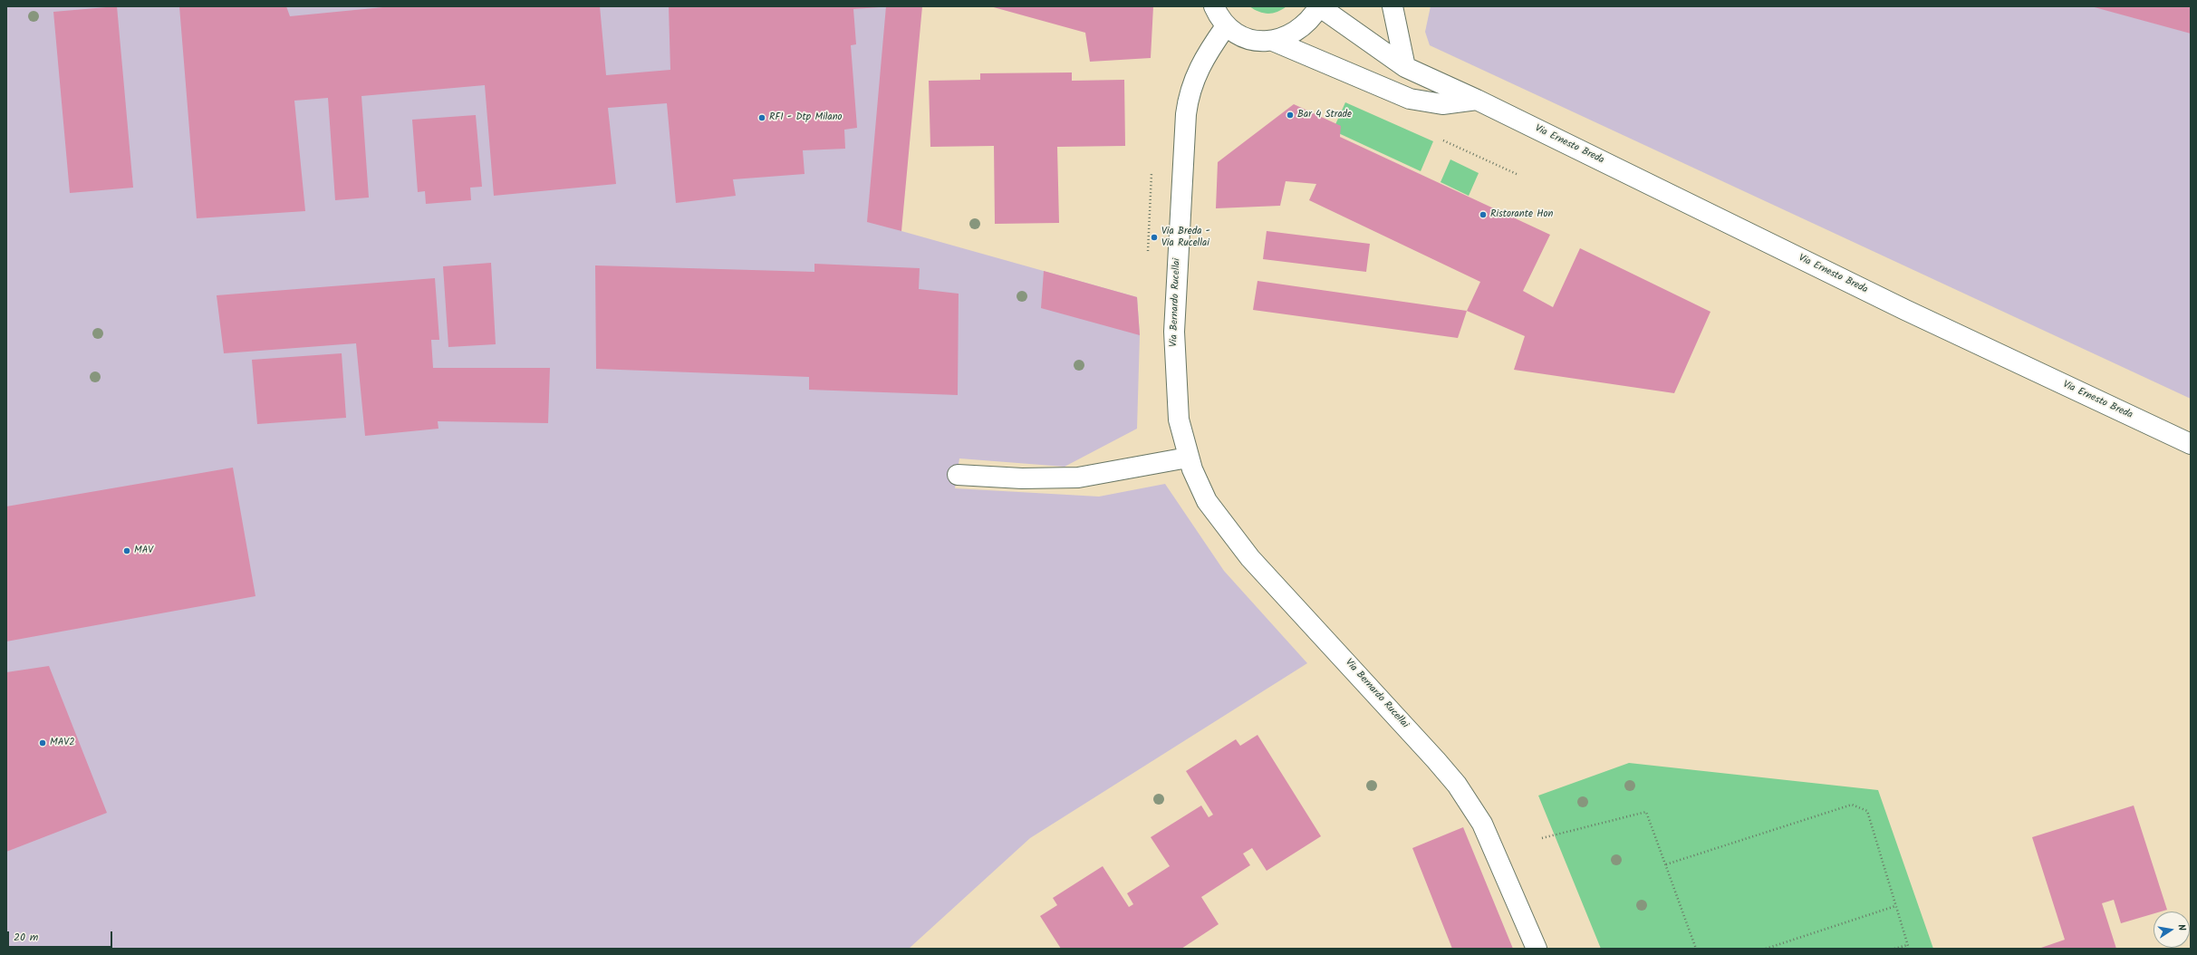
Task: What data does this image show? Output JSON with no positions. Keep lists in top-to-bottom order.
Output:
{
  "streets": {
    "street": ["Via Ernesto Breda", "Via Bernardo Rucellai"]
  },
  "crossings": [
    ["Via Ernesto Breda", "Via Bernardo Rucellai"]
  ],
  "places": [
    "Bar 4 Strade",
    "RFI - Dtp Milano",
    "Ristorante Hon",
    "Via Breda - Via Rucellai",
    "MAV",
    "MAV2"
  ],
  "scale_bar": "20 m",
  "north": "right"
}
